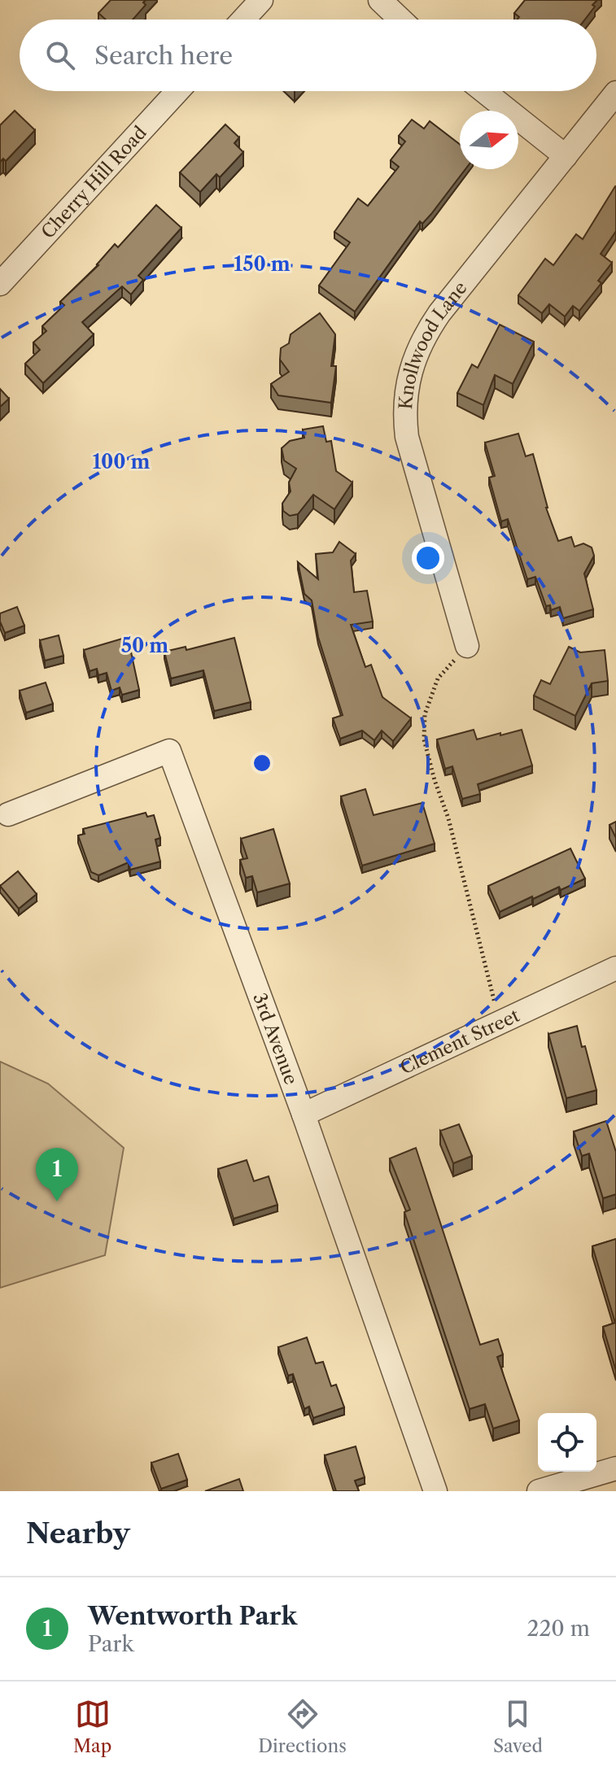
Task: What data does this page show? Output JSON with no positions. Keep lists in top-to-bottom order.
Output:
{
  "streets": {
    "street": [
      "Cherry Hill Road",
      "Knollwood Lane",
      "3rd Avenue",
      "Clement Street"
    ]
  },
  "crossings": [
    ["3rd Avenue", "Clement Street"]
  ],
  "north": "right",
  "page": {
    "search": "Search here",
    "pins": "1",
    "heading": "Nearby",
    "list": [
      {
        "mark": "1",
        "name": "Wentworth Park",
        "note": "Park",
        "value": "220 m"
      }
    ],
    "nav": ["Map", "Directions", "Saved"]
  },
  "rings": ["150 m", "100 m", "50 m"]
}
